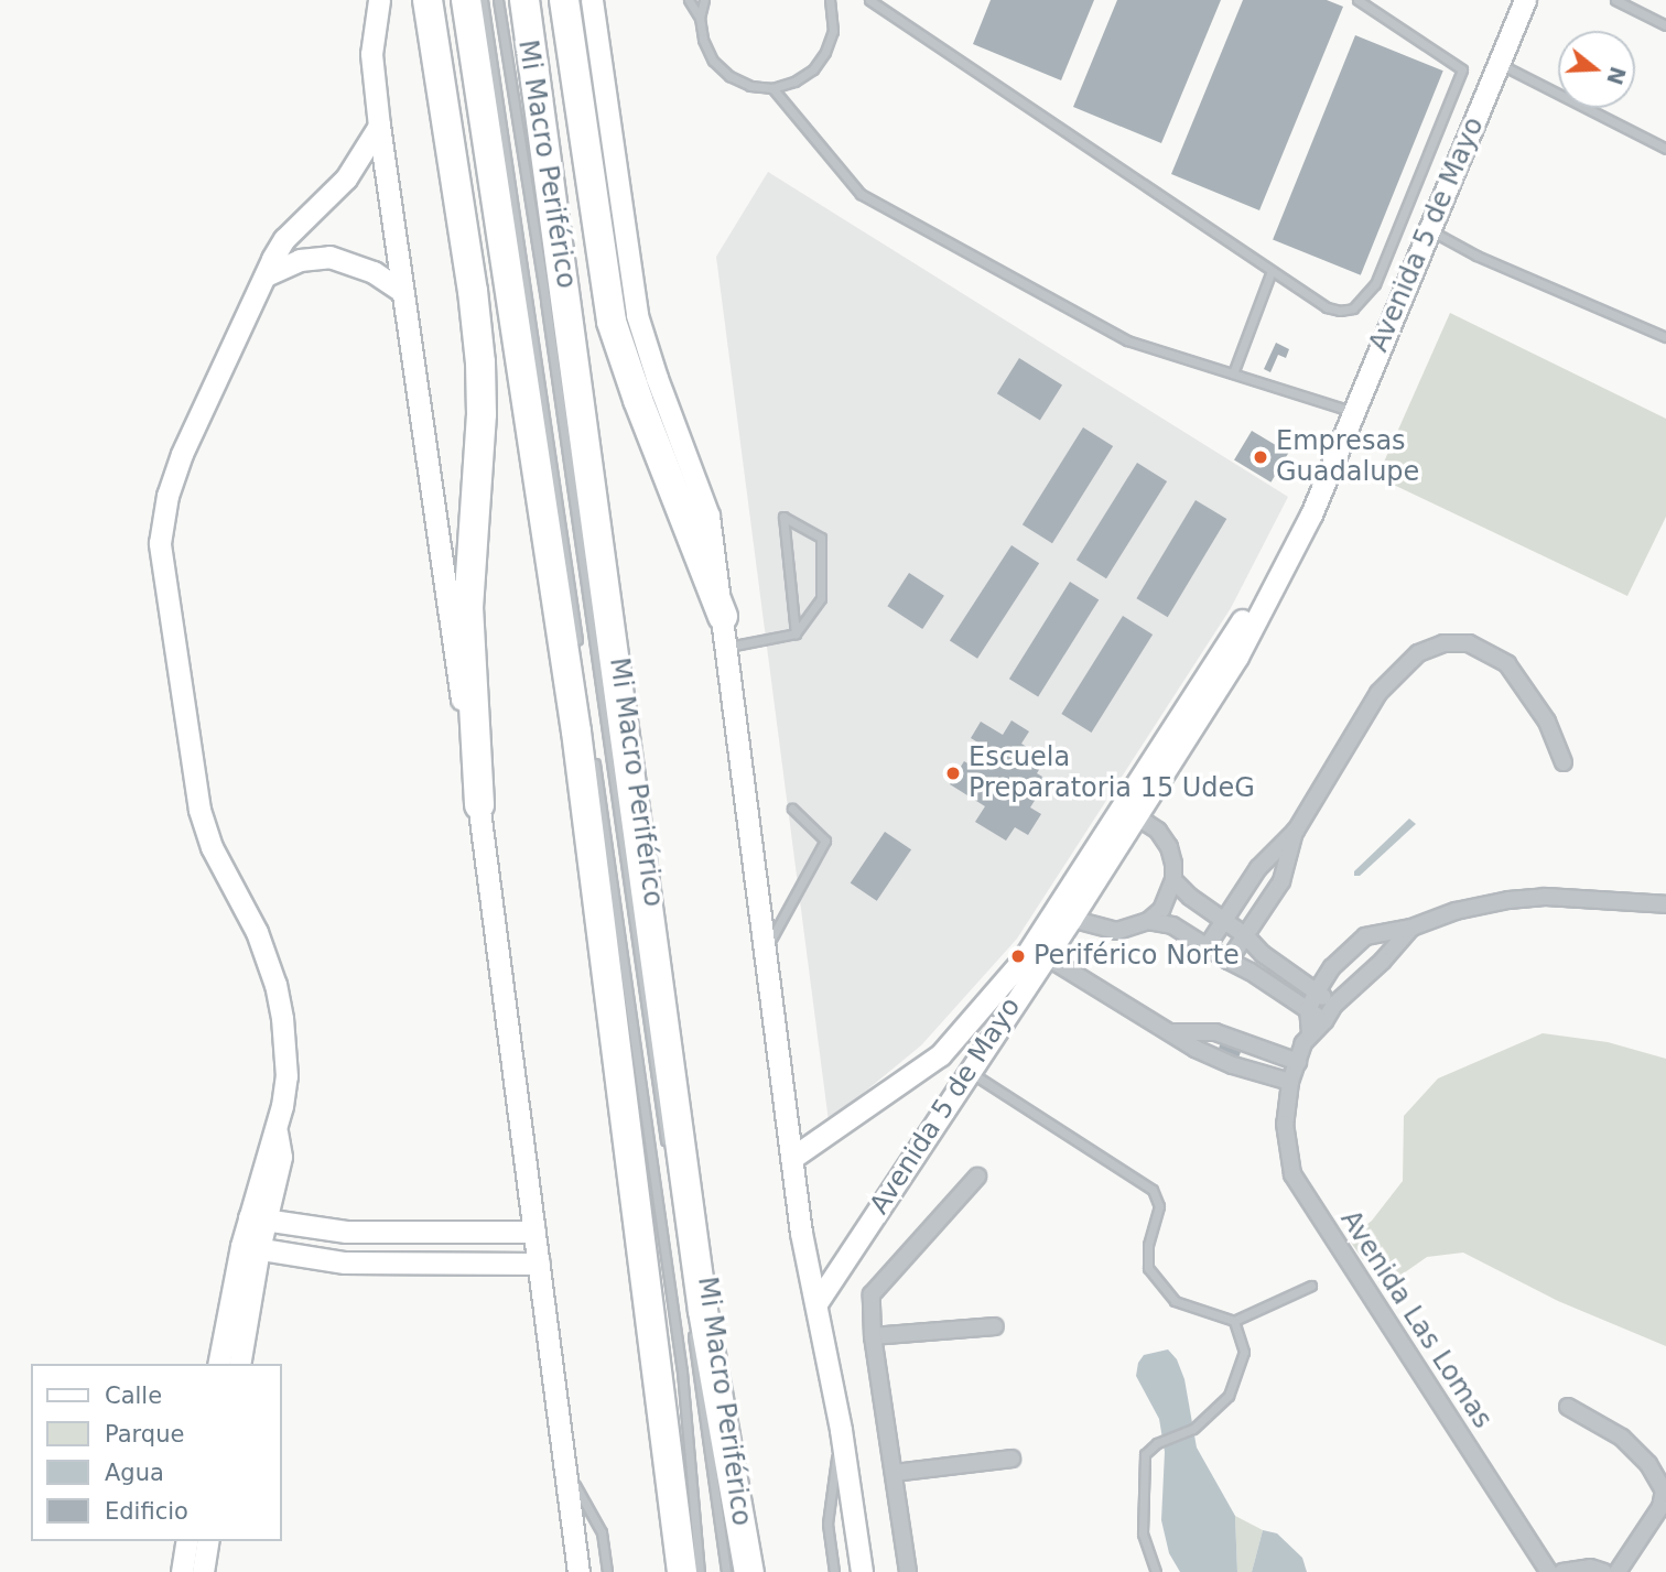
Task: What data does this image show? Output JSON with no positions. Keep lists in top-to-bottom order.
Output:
{
  "streets": {
    "main road": ["Avenida 5 de Mayo"],
    "street": ["Avenida Las Lomas"],
    "lane": ["Mi Macro Periférico"]
  },
  "places": ["Empresas Guadalupe", "Escuela Preparatoria 15 UdeG", "Periférico Norte"],
  "legend": [
    "Calle",
    "Parque",
    "Agua",
    "Edificio"
  ],
  "north": "right"
}
